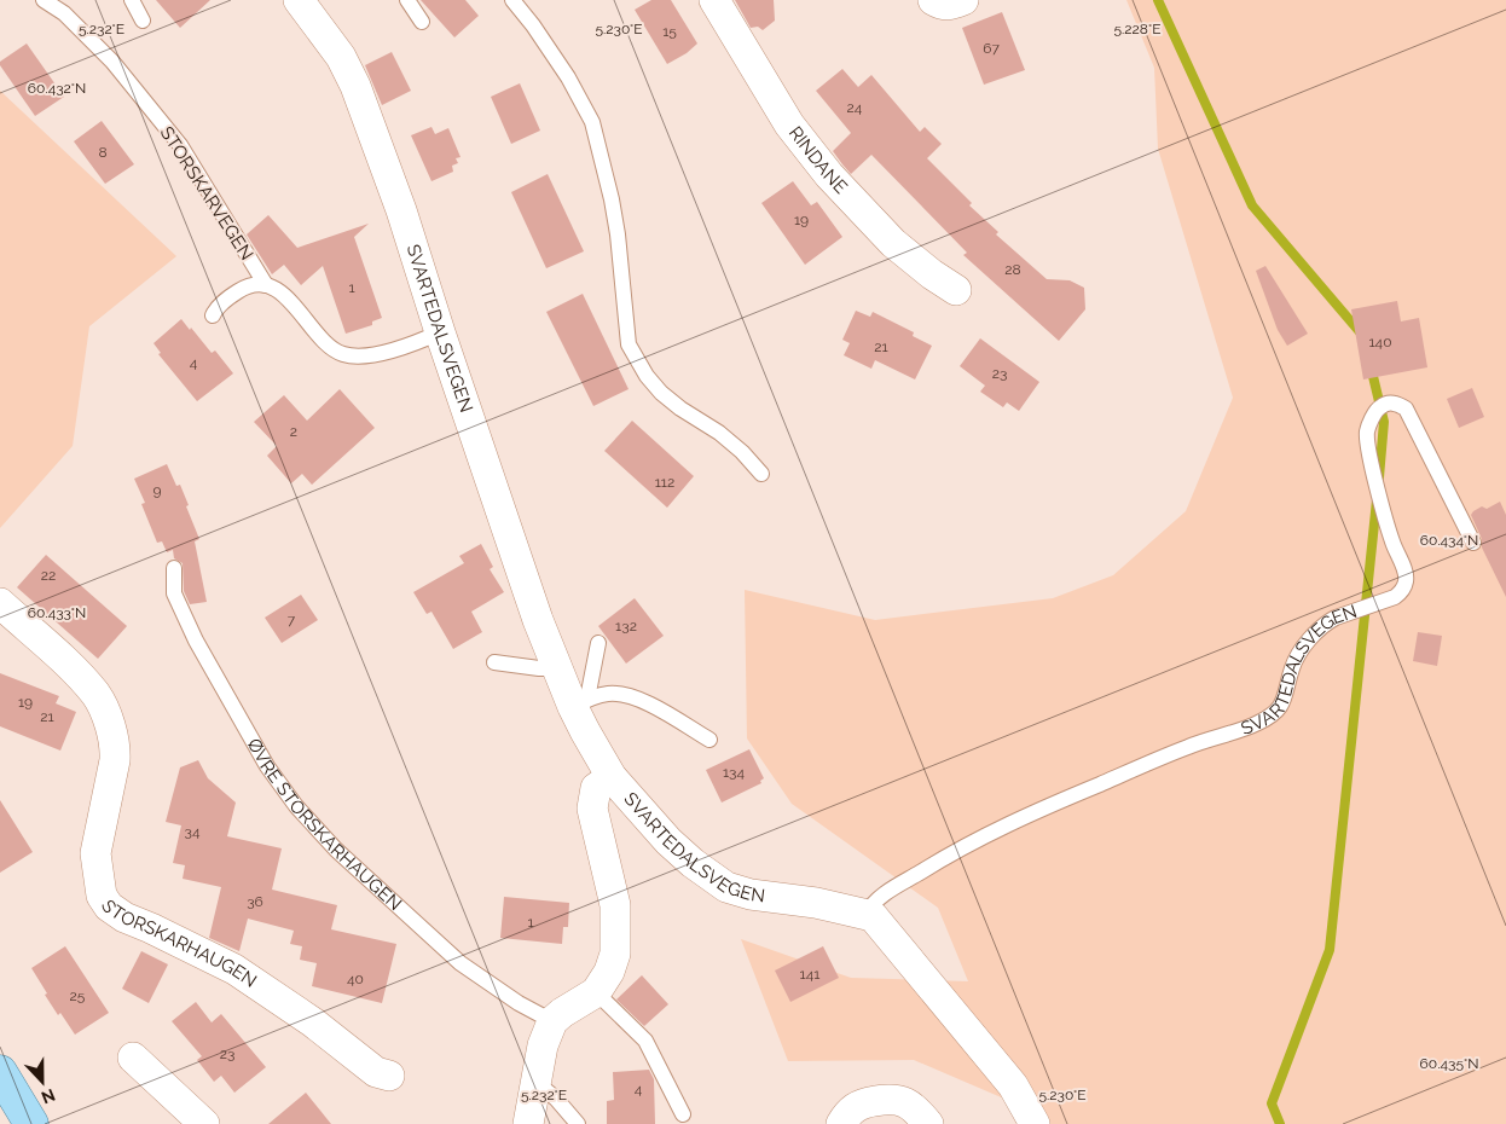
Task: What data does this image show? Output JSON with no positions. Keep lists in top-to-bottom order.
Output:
{
  "streets": {
    "street": ["RINDANE", "SVARTEDALSVEGEN", "STORSKARHAUGEN"],
    "lane": ["STORSKARVEGEN", "ØVRE STORSKARHAUGEN"]
  },
  "crossings": [
    ["STORSKARVEGEN", "SVARTEDALSVEGEN"]
  ],
  "house_numbers": [
    "15",
    "67",
    "24",
    "8",
    "19",
    "28",
    "1",
    "140",
    "21",
    "4",
    "23",
    "2",
    "112",
    "9",
    "22",
    "7",
    "132",
    "19",
    "21",
    "134",
    "34",
    "36",
    "1",
    "141",
    "40",
    "25",
    "23",
    "4"
  ],
  "north": "bottom",
  "coordinates": [
    "5.230°E",
    "5.228°E",
    "5.232°E",
    "60.432°N",
    "60.434°N",
    "60.433°N",
    "60.435°N"
  ]
}
